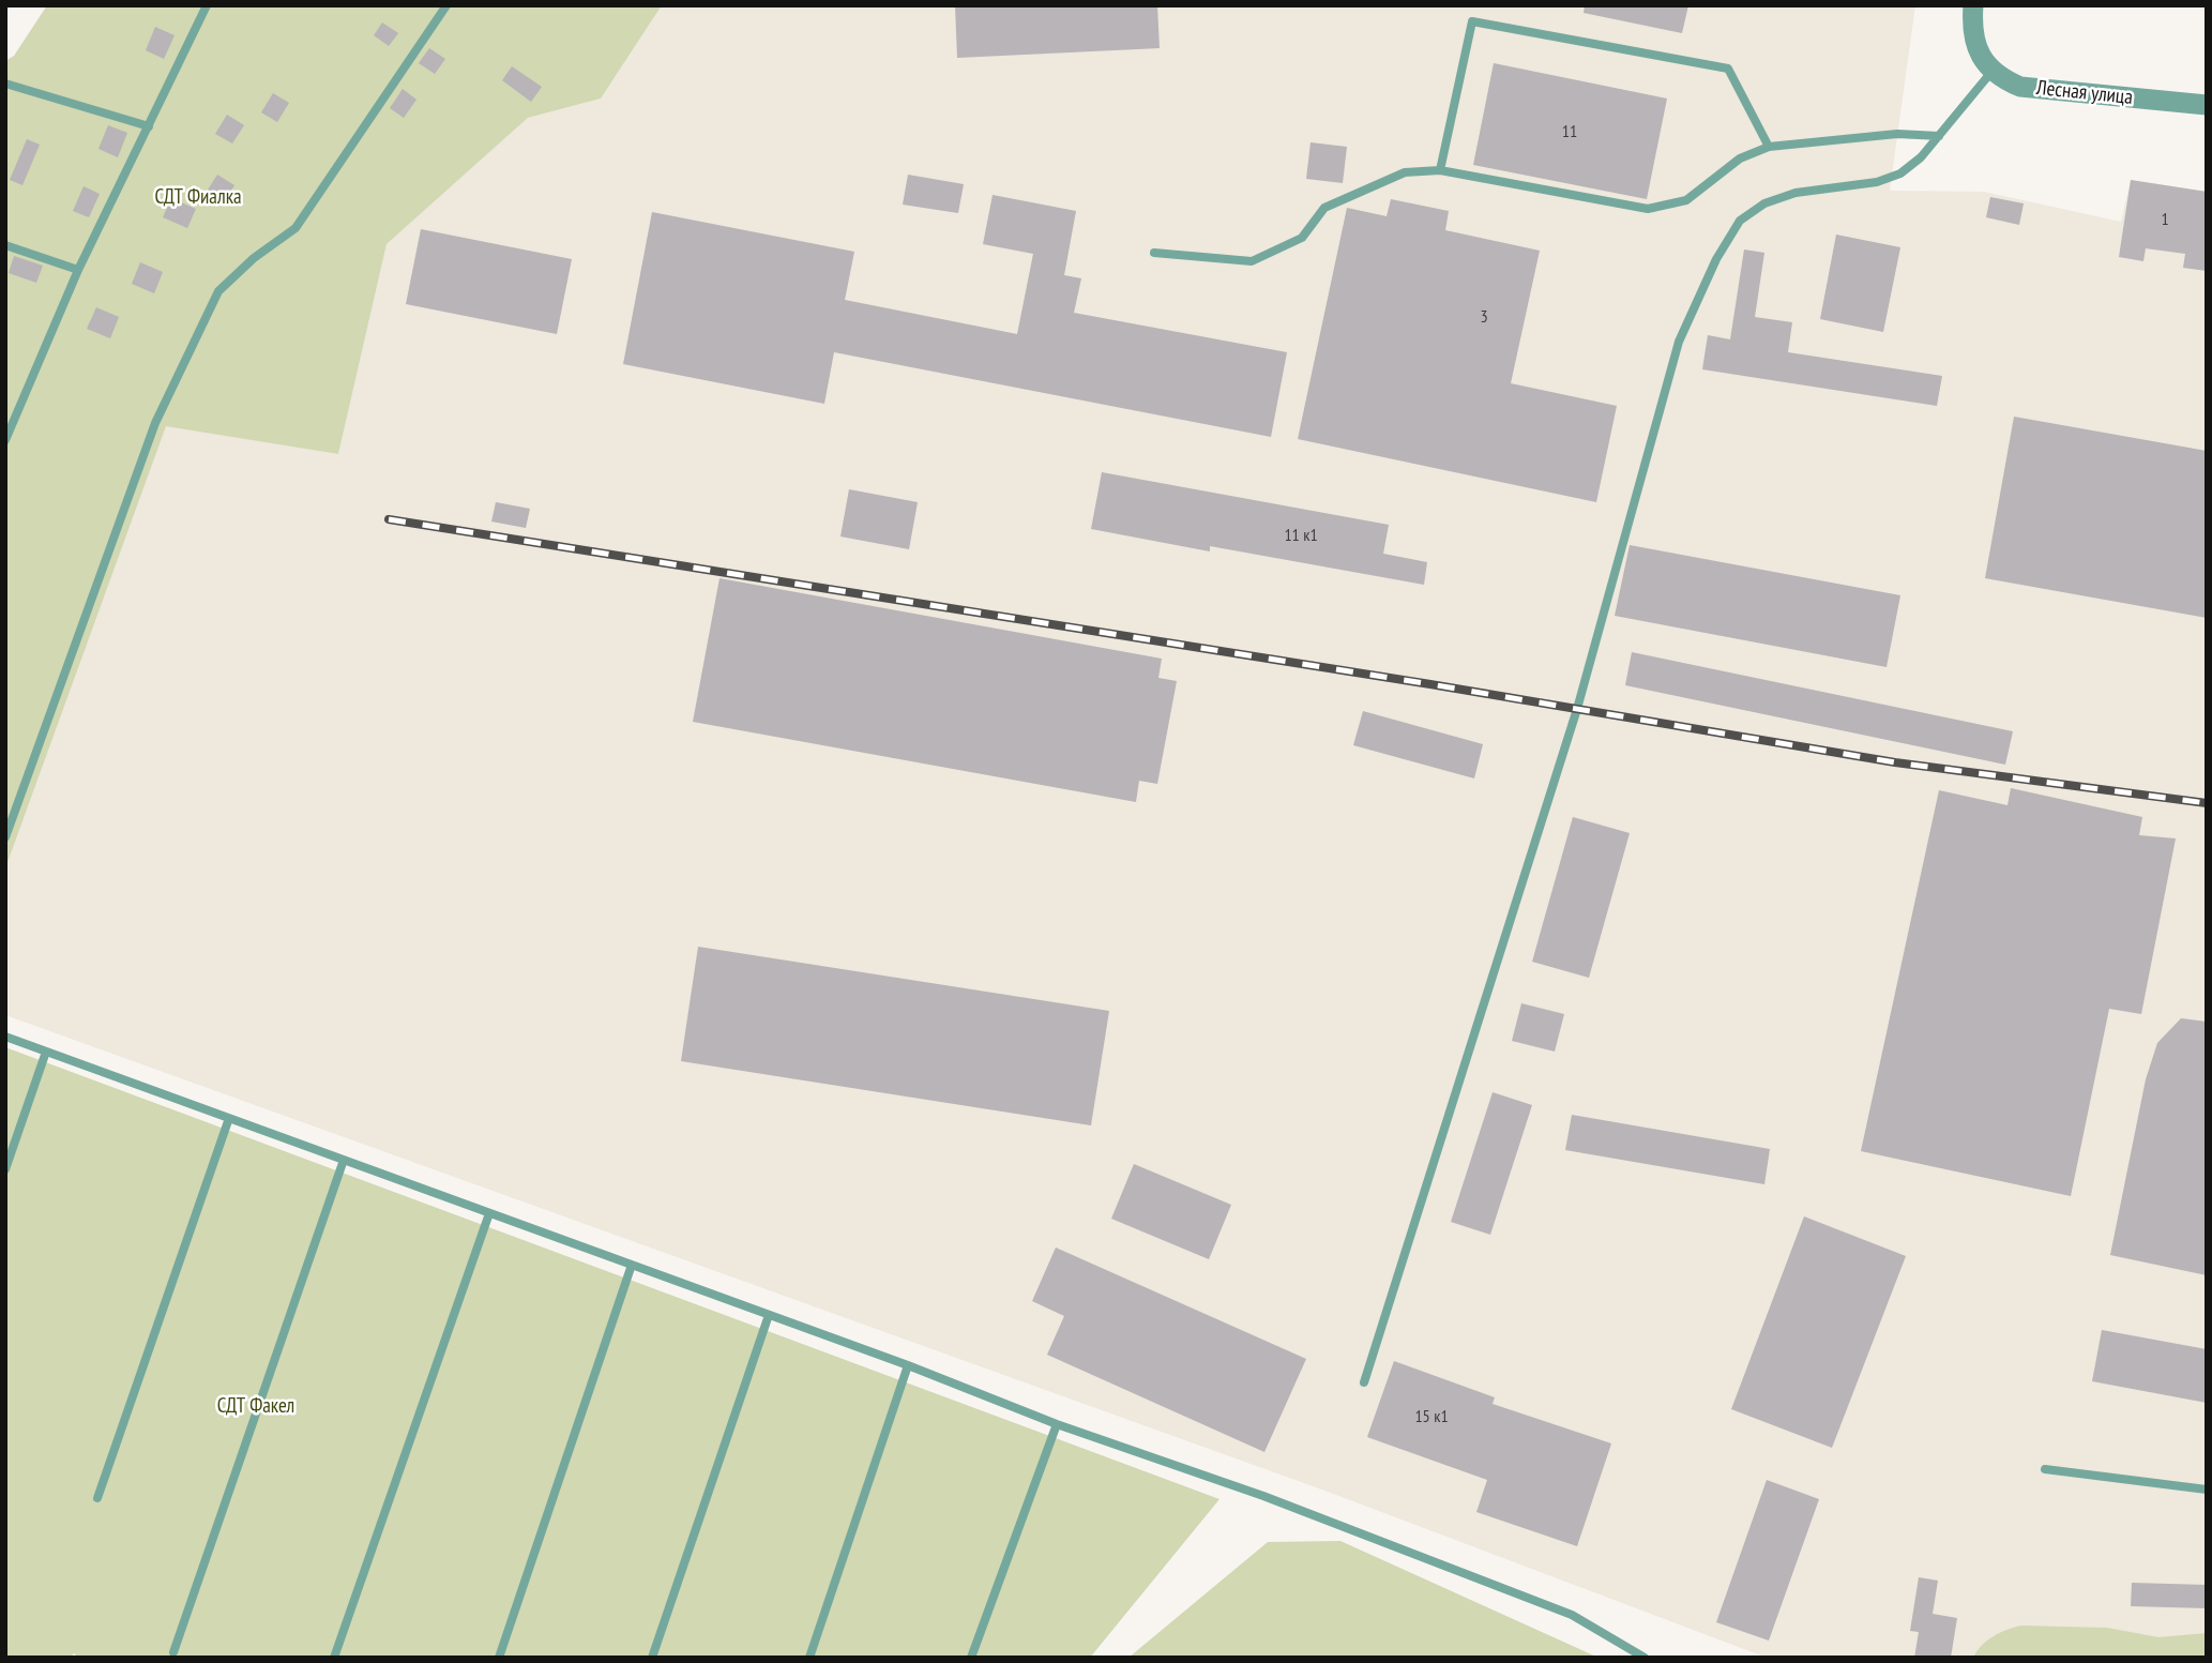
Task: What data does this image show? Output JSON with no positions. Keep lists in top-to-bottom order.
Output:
{
  "streets": {
    "street": ["Лесная улица"]
  },
  "parks": ["СДТ Фиалка", "СДТ Факел"],
  "house_numbers": [
    "11",
    "1",
    "3",
    "11 к1",
    "15 к1"
  ]
}
